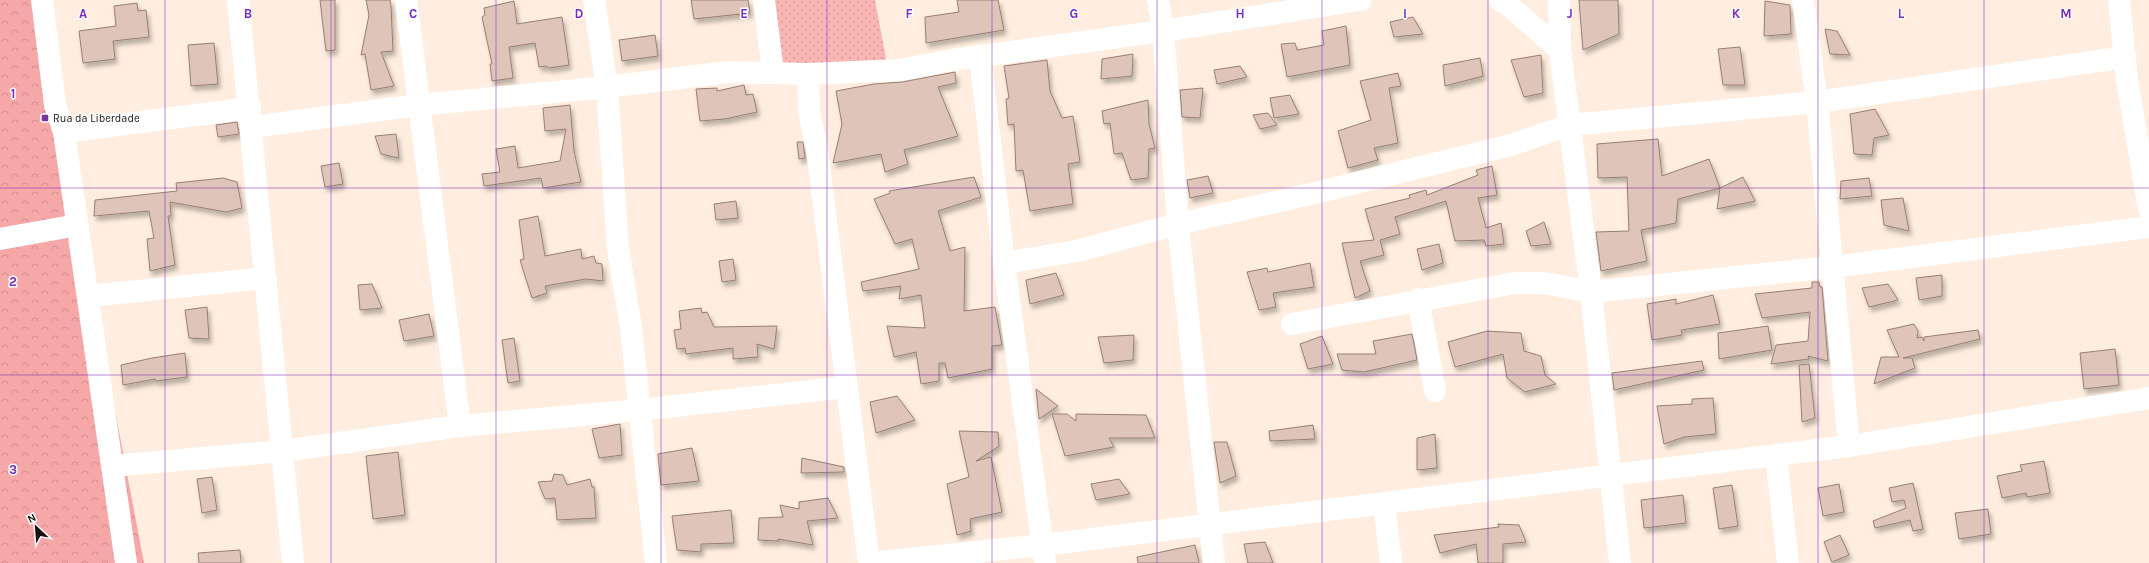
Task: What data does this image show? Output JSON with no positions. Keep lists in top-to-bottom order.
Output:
{
  "places": {
    "transit": ["Rua da Liberdade"]
  },
  "north": "top left",
  "grid": {
    "columns": [
      "A",
      "B",
      "C",
      "D",
      "E",
      "F",
      "G",
      "H",
      "I",
      "J",
      "K",
      "L",
      "M"
    ],
    "rows": ["1", "2", "3"]
  }
}
